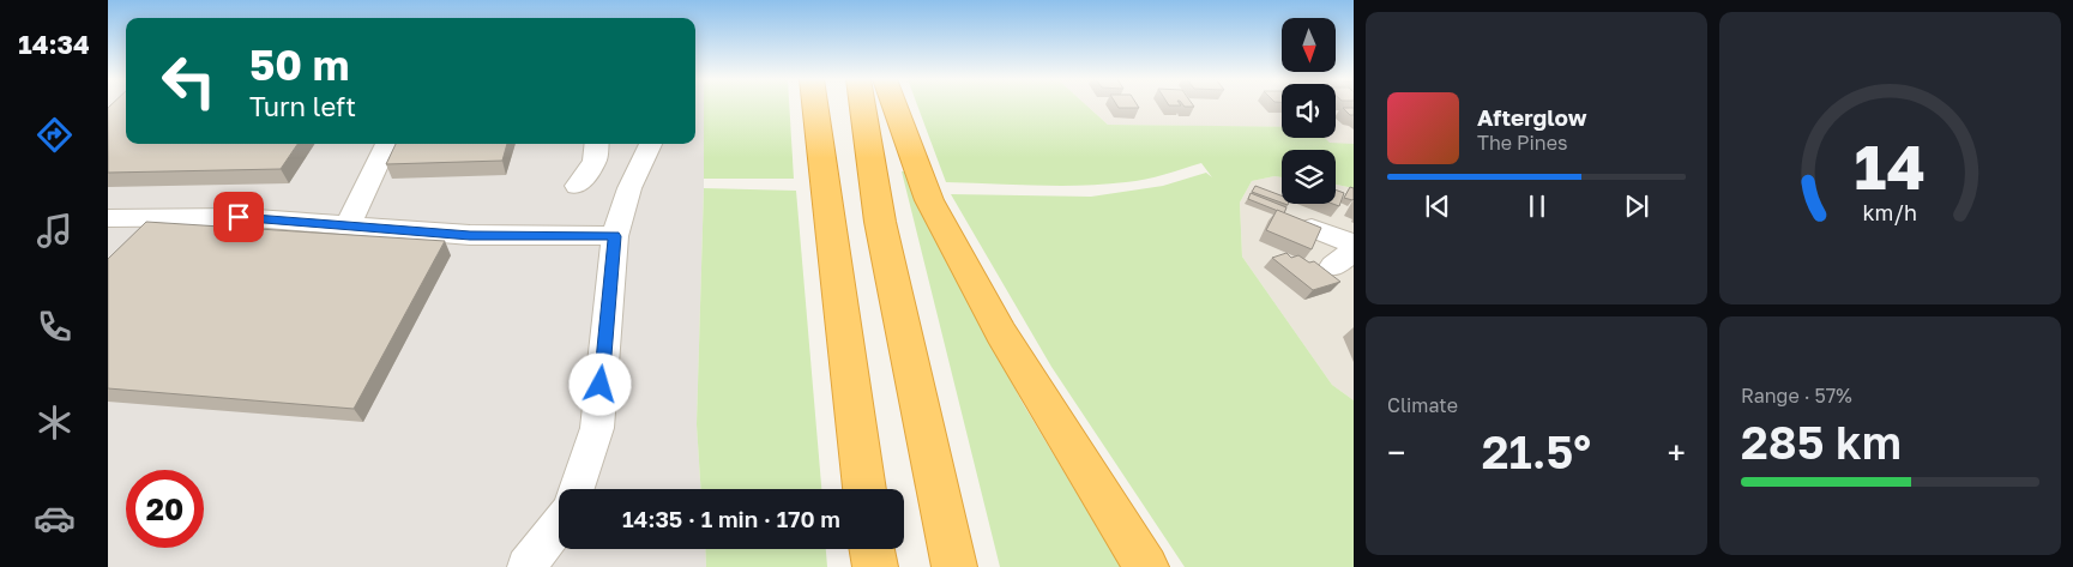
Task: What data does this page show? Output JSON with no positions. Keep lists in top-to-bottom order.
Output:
{
  "north": "bottom",
  "page": {
    "tabs": "14:34",
    "turn": ["50 m", "Turn left"],
    "song": ["Afterglow", "The Pines"],
    "tile": [
      "Climate",
      ["Range · 57%", "285 km"]
    ],
    "heat": ["−", "21.5°", "+"],
    "limit": "20",
    "trip": "14:35 · 1 min · 170 m",
    "gauge": ["14", "km/h"]
  }
}
